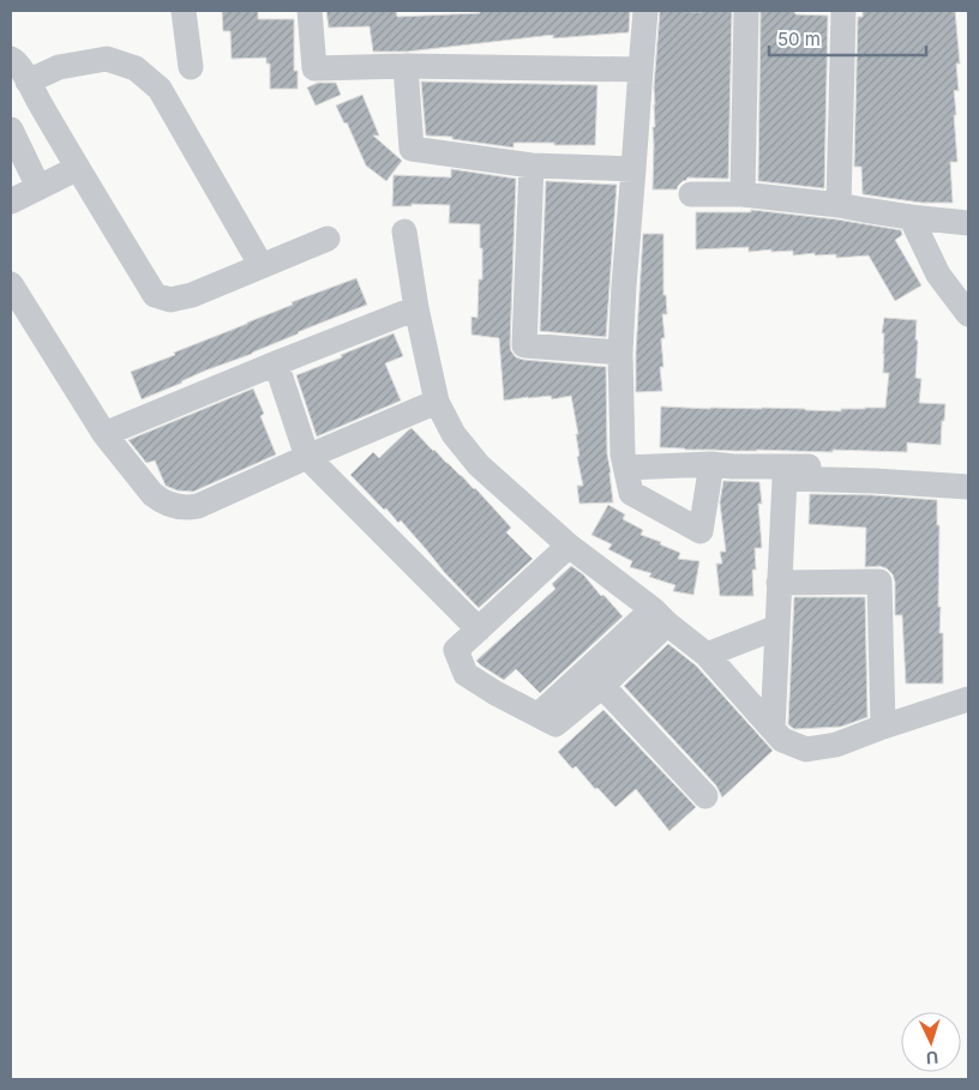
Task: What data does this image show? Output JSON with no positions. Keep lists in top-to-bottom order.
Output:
{
  "scale_bar": "50 m",
  "north": "bottom"
}
